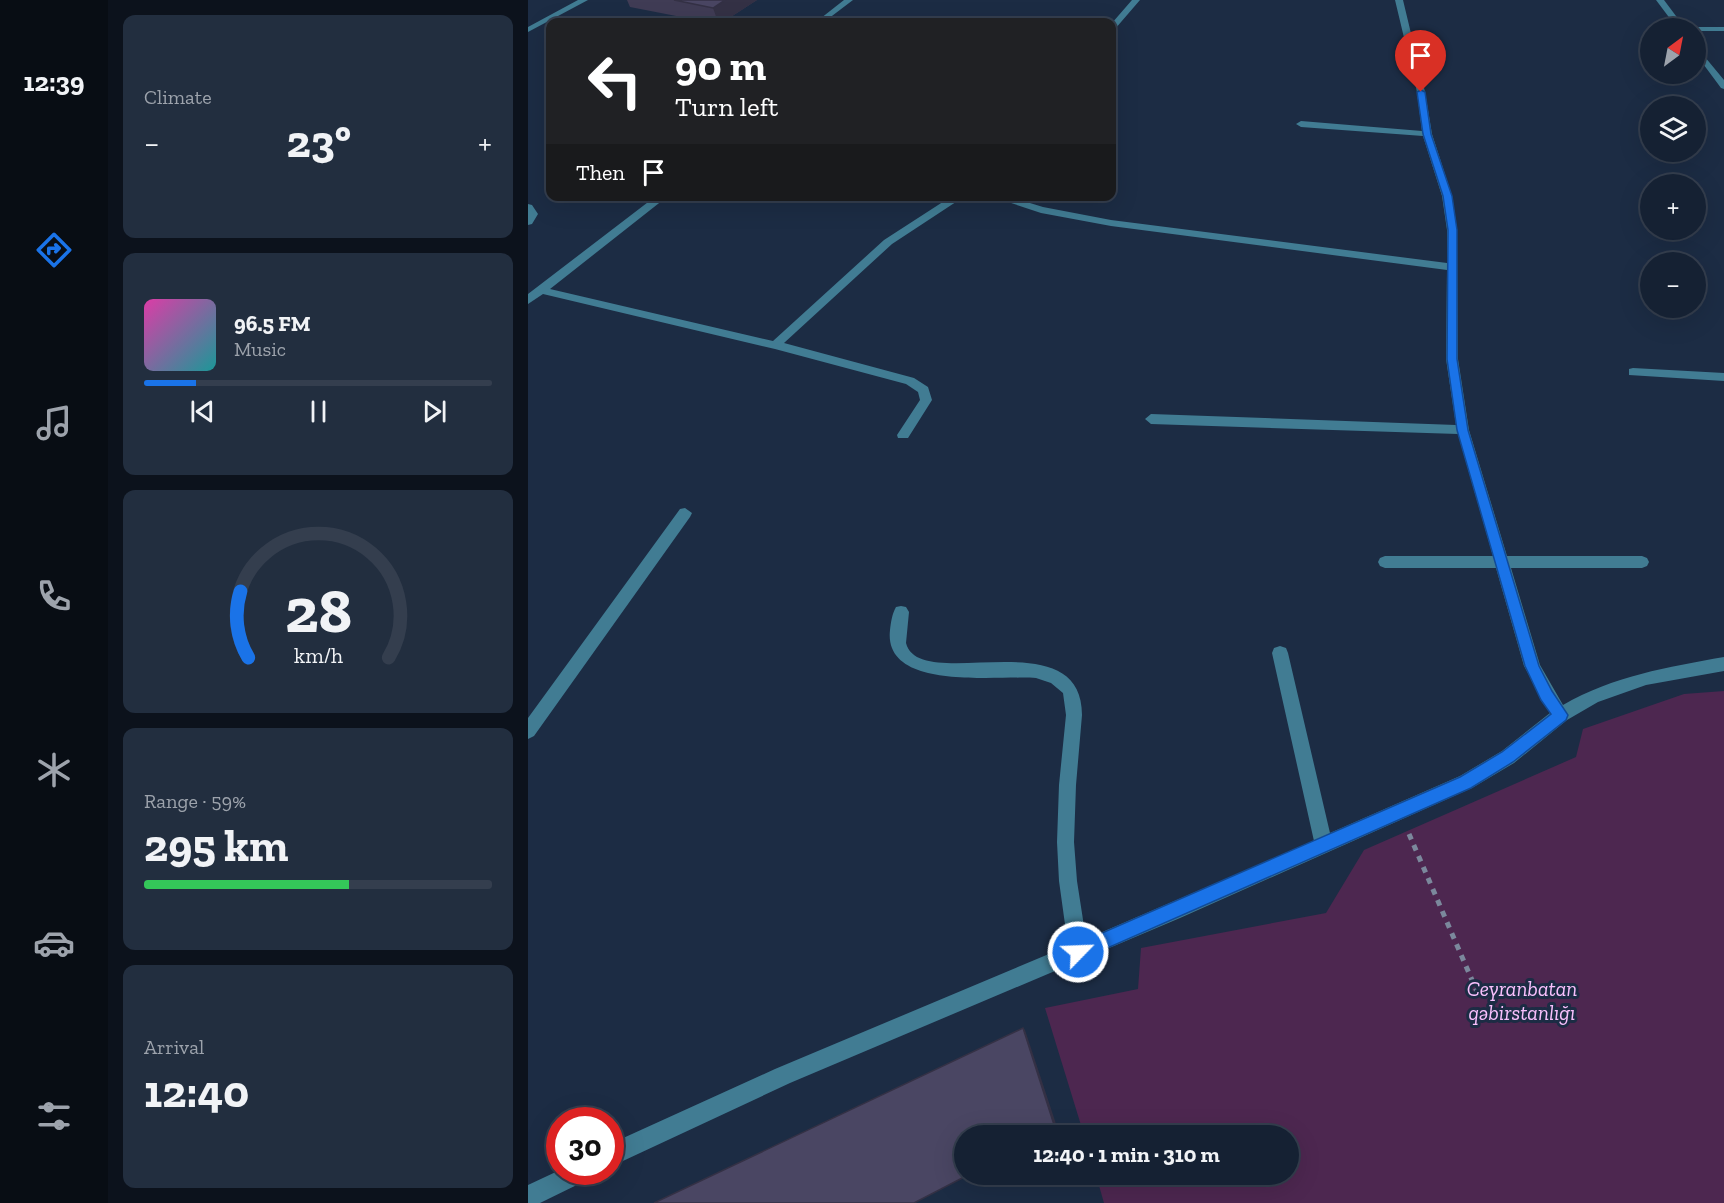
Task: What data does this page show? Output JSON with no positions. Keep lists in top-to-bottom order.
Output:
{
  "parks": ["Ceyranbatan qəbirstanlığı"],
  "north": "top right",
  "page": {
    "tabs": "12:39",
    "tile": [
      "Climate",
      ["Range · 59%", "295 km"],
      ["Arrival", "12:40"]
    ],
    "map_buttons": ["+", "−"],
    "turn": ["90 m", "Turn left"],
    "heat": ["−", "23°", "+"],
    "then": "Then",
    "song": ["96.5 FM", "Music"],
    "limit": "30",
    "trip": "12:40 · 1 min · 310 m",
    "gauge": ["28", "km/h"]
  }
}
